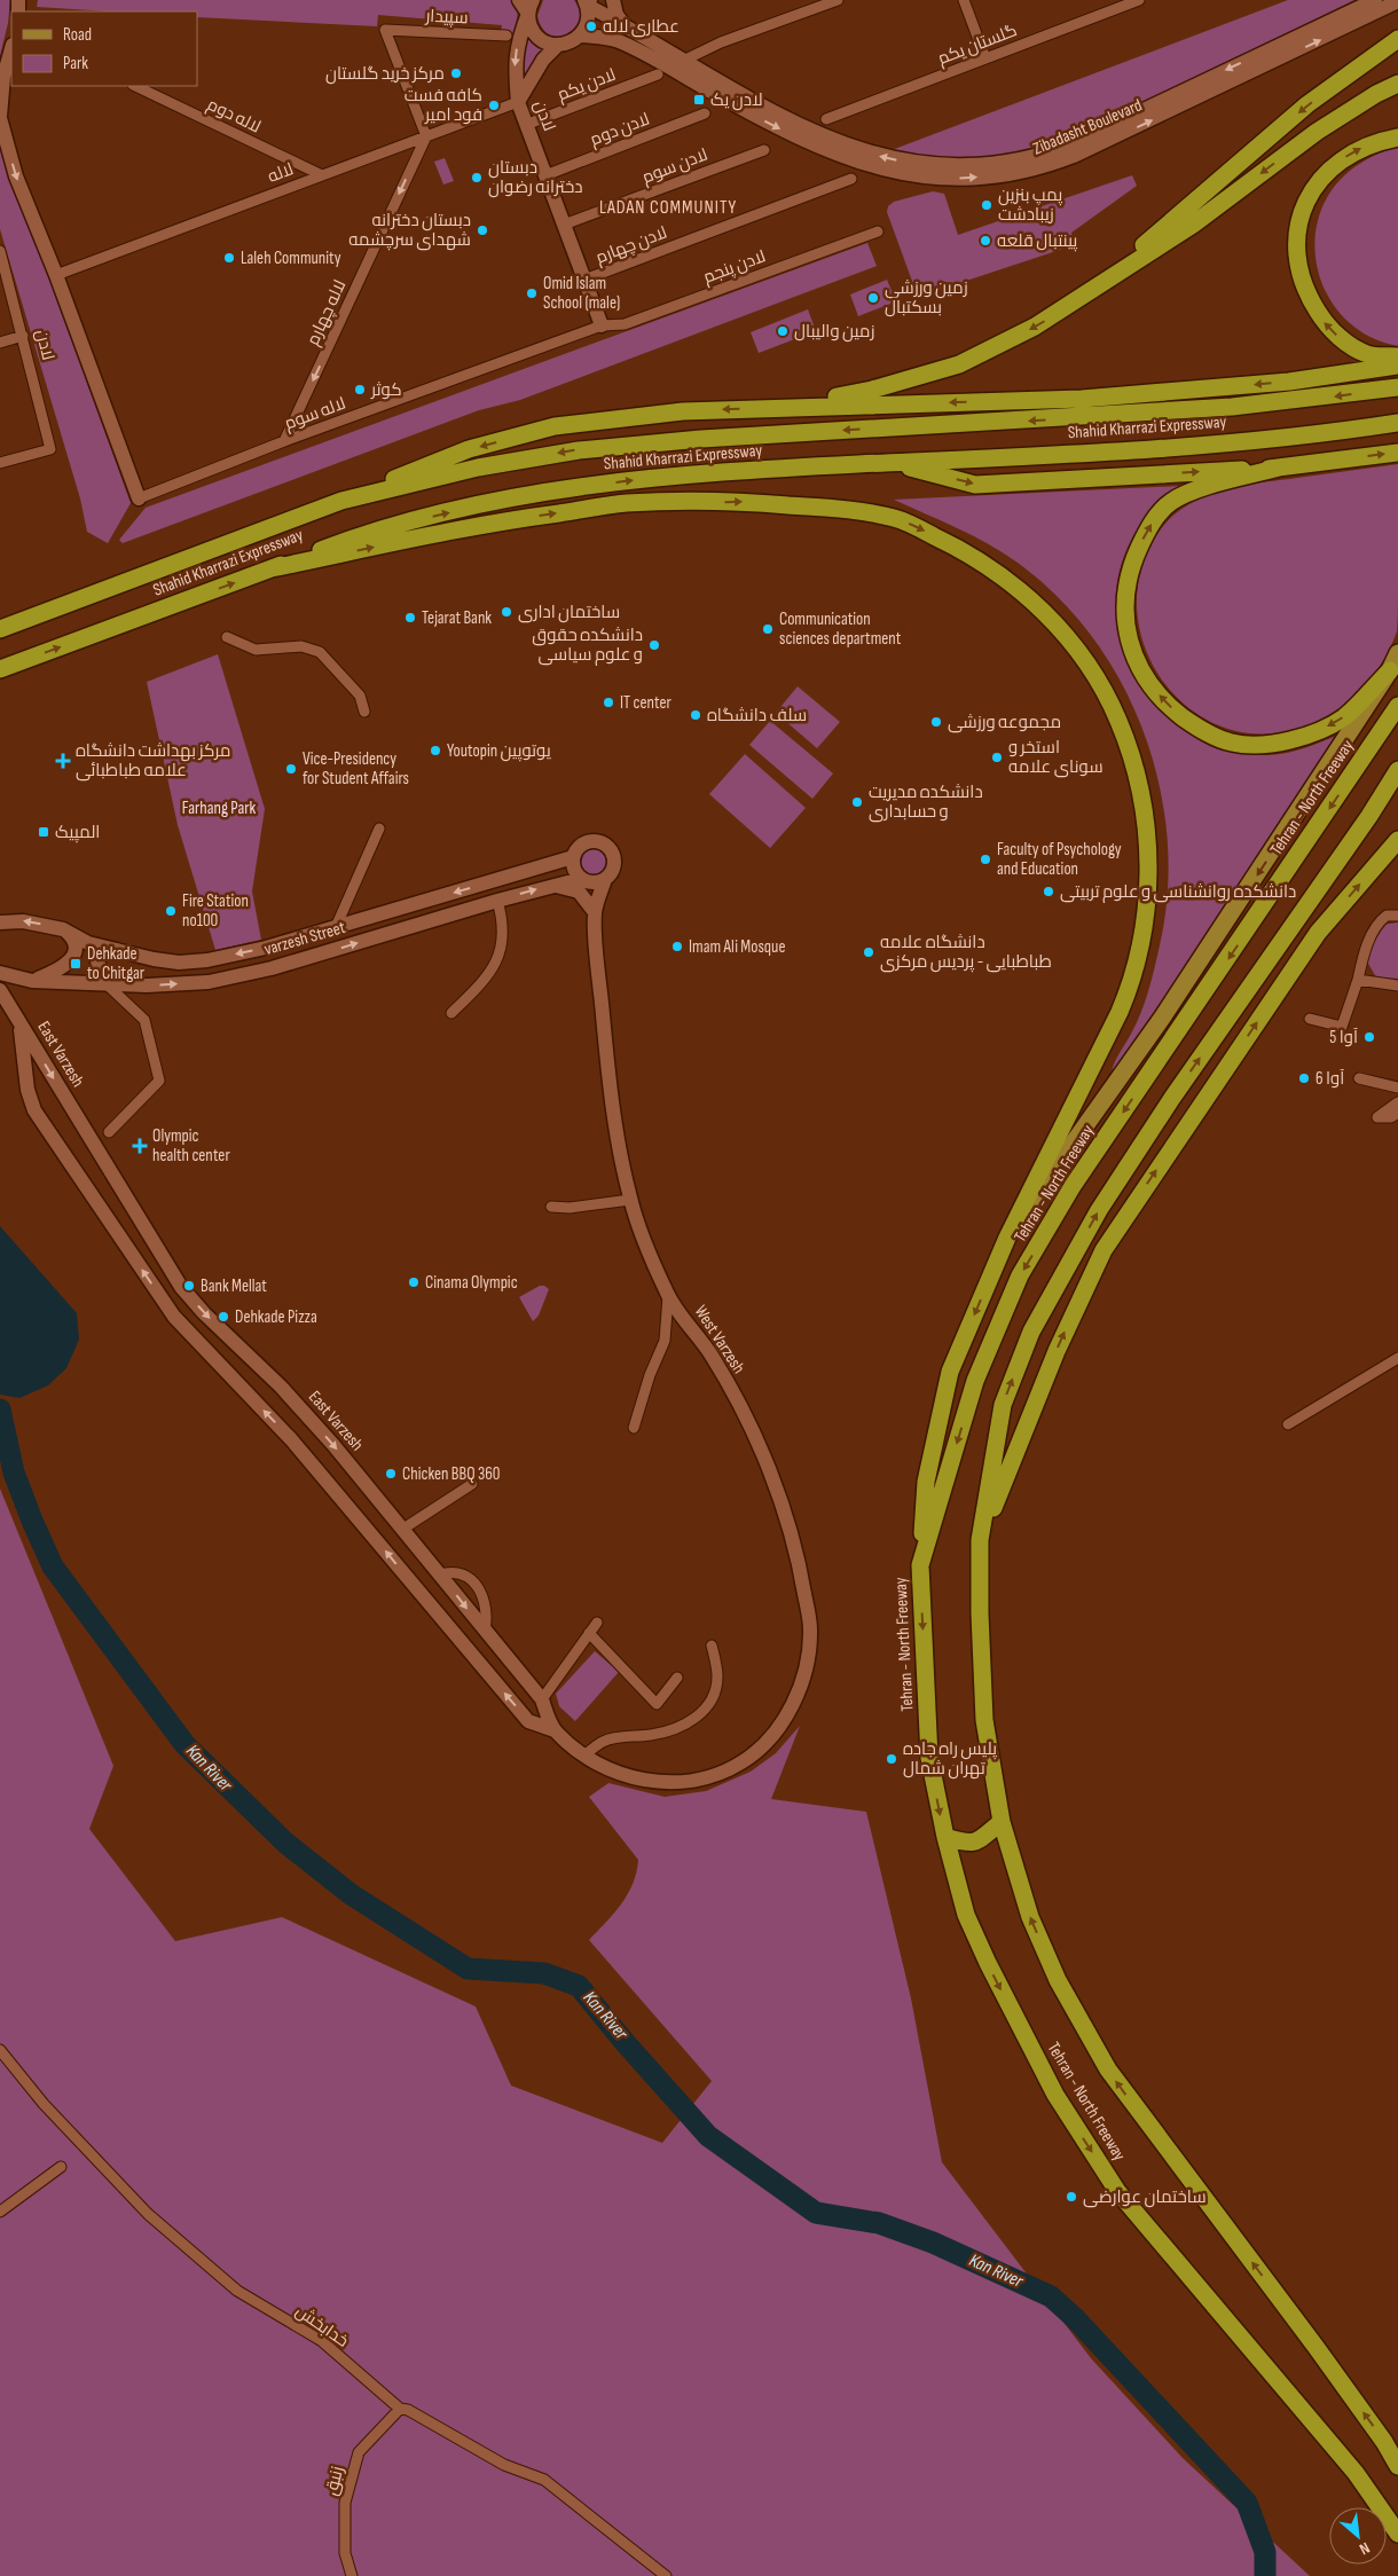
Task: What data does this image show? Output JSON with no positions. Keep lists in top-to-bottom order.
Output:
{
  "streets": {
    "highway": ["Shahid Kharrazi Expressway", "Tehran - North Freeway"],
    "street": [
      "سپیدار",
      "گلستان یکم",
      "لادن یکم",
      "لاله دوم",
      "لادن",
      "Zibadasht Boulevard",
      "لادن دوم",
      "لادن سوم",
      "لاله",
      "لادن چهارم",
      "لادن پنجم",
      "لاله چهارم",
      "لاله سوم",
      "varzesh Street",
      "East Varzesh",
      "West Varzesh",
      "خدابخش",
      "زنبق"
    ]
  },
  "crossings": [
    ["سپیدار", "لاله"],
    ["سپیدار", "لاله چهارم"],
    ["لادن یکم", "لادن"],
    ["لاله دوم", "لاله"],
    ["لادن", "لادن دوم"],
    ["لادن", "لادن سوم"],
    ["لادن", "لاله"],
    ["لادن", "لادن چهارم"],
    ["لادن", "لادن پنجم"],
    ["لادن", "لاله سوم"],
    ["لاله", "لاله چهارم"],
    ["لادن پنجم", "لاله سوم"],
    ["لاله چهارم", "لاله سوم"],
    ["varzesh Street", "West Varzesh"],
    ["East Varzesh", "West Varzesh"],
    ["خدابخش", "زنبق"]
  ],
  "one_way": ["لاله چهارم"],
  "districts": ["LADAN COMMUNITY"],
  "water": ["Kan River"],
  "parks": ["Farhang Park"],
  "places": {
    "other": [
      "عطاری لاله",
      "مرکز خرید گلستان",
      "کافه فست فود امیر",
      "دبستان دخترانه رضوان",
      "پمپ بنزین زیبادشت",
      "دبستان دخترانه شهدای سرچشمه",
      "پینتبال قلعه",
      "Laleh Community",
      "Omid Islam School (male)",
      "زمین ورزشی بسکتبال",
      "زمین والیبال",
      "کوثر",
      "ساختمان اداری",
      "Tejarat Bank",
      "Communication sciences department",
      "دانشکده حقوق و علوم سیاسی",
      "IT center",
      "سلف دانشگاه",
      "مجموعه ورزشی",
      "Youtopin یوتوپین",
      "استخر و سونای علامه",
      "Vice-Presidency for Student Affairs",
      "دانشکده مدیریت و حسابداری",
      "Faculty of Psychology and Education",
      "دانشکده روانشناسی و علوم تربیتی",
      "Fire Station no100",
      "Imam Ali Mosque",
      "دانشگاه علامه طباطبایی - پردیس مرکزی",
      "آوا 5",
      "آوا 6",
      "Cinama Olympic",
      "Bank Mellat",
      "Dehkade Pizza",
      "Chicken BBQ 360",
      "پلیس راه جاده تهران شمال",
      "ساختمان عوارضی"
    ],
    "transit": ["لادن یک", "المپیک", "Dehkade to Chitgar"],
    "health": ["مرکز بهداشت دانشگاه علامه طباطبائی", "Olympic health center"]
  },
  "legend": ["Road", "Park"],
  "north": "bottom right"
}
